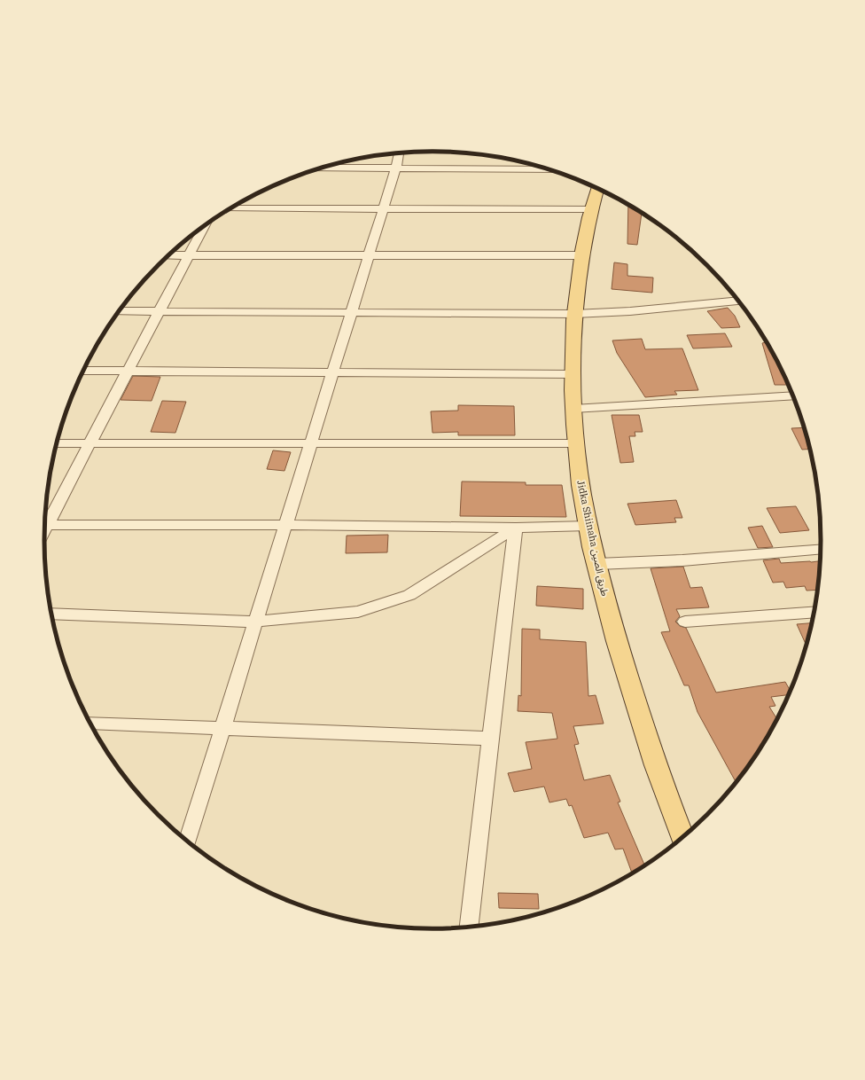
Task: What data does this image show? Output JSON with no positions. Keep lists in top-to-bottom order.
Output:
{
  "streets": {
    "main road": ["Jidka Shiinaha طريق الصين"]
  }
}
